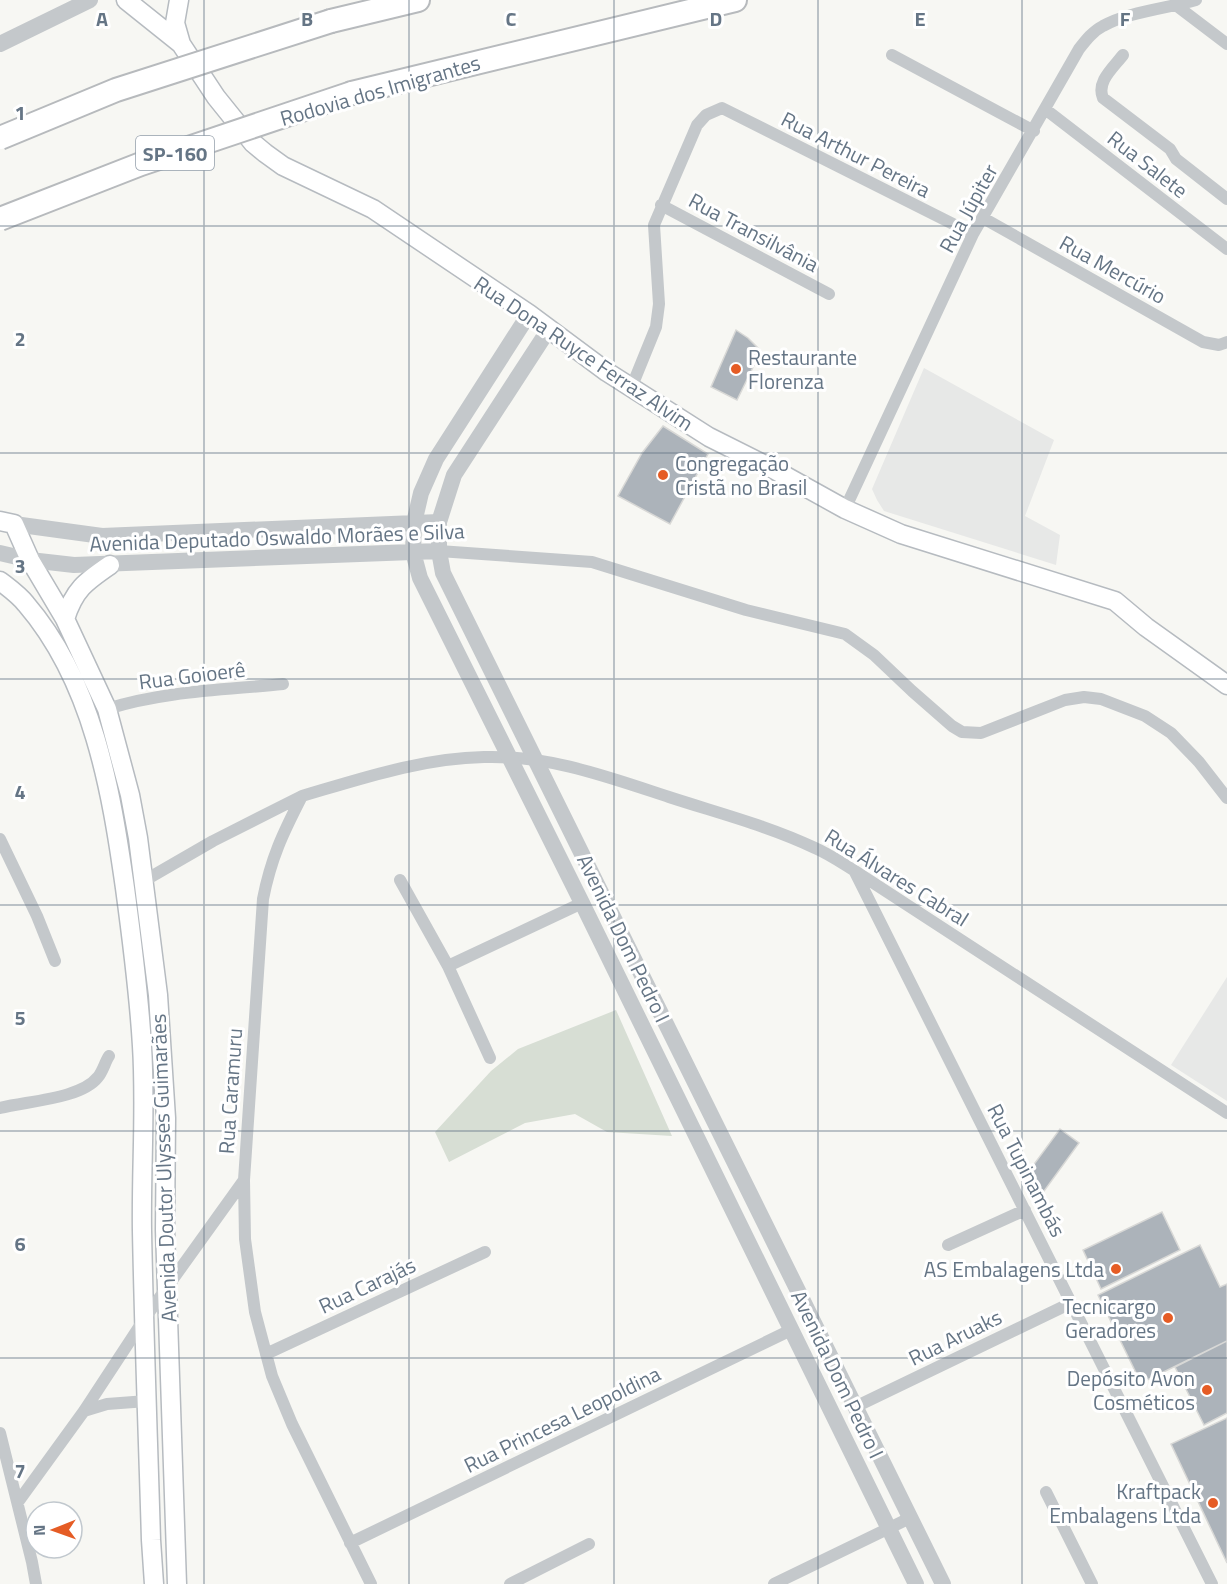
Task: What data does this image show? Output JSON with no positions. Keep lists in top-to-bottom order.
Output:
{
  "streets": {
    "highway": ["Rodovia dos Imigrantes", "SP-160"],
    "main road": ["Rua Dona Ruyce Ferraz Alvim", "Avenida Doutor Ulysses Guimarães"],
    "street": [
      "Rua Arthur Pereira",
      "Rua Salete",
      "Rua Júpiter",
      "Rua Transilvânia",
      "Rua Mercúrio",
      "Avenida Deputado Oswaldo Morães e Silva",
      "Rua Goioerê",
      "Rua Álvares Cabral",
      "Avenida Dom Pedro I",
      "Rua Caramuru",
      "Rua Tupinambás",
      "Rua Carajás",
      "Rua Aruaks",
      "Rua Princesa Leopoldina"
    ]
  },
  "crossings": [
    ["Rua Arthur Pereira", "Rua Júpiter"],
    ["Rua Arthur Pereira", "Rua Transilvânia"],
    ["Rua Salete", "Rua Júpiter"],
    ["Rua Júpiter", "Rua Mercúrio"],
    ["Rua Júpiter", "Rua Dona Ruyce Ferraz Alvim"],
    ["Rua Dona Ruyce Ferraz Alvim", "Avenida Dom Pedro I"],
    ["Avenida Deputado Oswaldo Morães e Silva", "Avenida Dom Pedro I"],
    ["Avenida Deputado Oswaldo Morães e Silva", "Avenida Doutor Ulysses Guimarães"],
    ["Rua Goioerê", "Avenida Doutor Ulysses Guimarães"],
    ["Rua Álvares Cabral", "Avenida Dom Pedro I"],
    ["Rua Álvares Cabral", "Rua Tupinambás"],
    ["Avenida Dom Pedro I", "Rua Aruaks"],
    ["Avenida Dom Pedro I", "Rua Princesa Leopoldina"],
    ["Rua Caramuru", "Rua Carajás"],
    ["Rua Caramuru", "Rua Princesa Leopoldina"],
    ["Rua Tupinambás", "Rua Aruaks"]
  ],
  "places": [
    "Restaurante Florenza",
    "Congregação Cristã no Brasil",
    "AS Embalagens Ltda",
    "Tecnicargo Geradores",
    "Depósito Avon Cosméticos",
    "Kraftpack Embalagens Ltda"
  ],
  "north": "left",
  "grid": {
    "columns": [
      "A",
      "B",
      "C",
      "D",
      "E",
      "F"
    ],
    "rows": [
      "1",
      "2",
      "3",
      "4",
      "5",
      "6",
      "7"
    ]
  }
}
